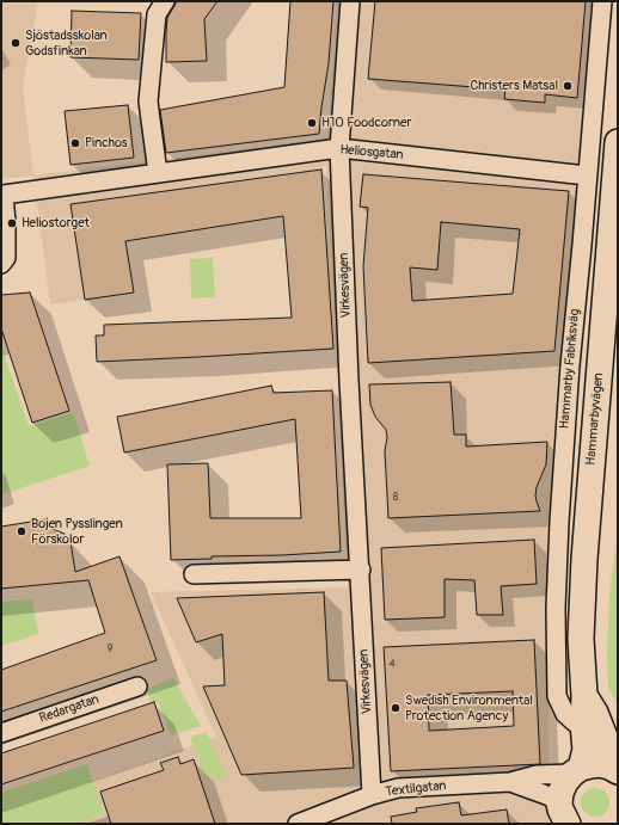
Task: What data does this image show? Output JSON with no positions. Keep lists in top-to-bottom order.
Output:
{
  "streets": {
    "main road": ["Hammarbyvägen"],
    "street": [
      "Heliosgatan",
      "Virkesvägen",
      "Hammarby Fabriksväg",
      "Redargatan",
      "Textilgatan"
    ]
  },
  "crossings": [
    ["Heliosgatan", "Virkesvägen"],
    ["Heliosgatan", "Hammarby Fabriksväg"],
    ["Virkesvägen", "Textilgatan"],
    ["Hammarby Fabriksväg", "Hammarbyvägen"],
    ["Hammarbyvägen", "Textilgatan"]
  ],
  "places": [
    "Sjöstadsskolan Godsfinkan",
    "Christers Matsal",
    "H10 Foodcorner",
    "Pinchos",
    "Heliostorget",
    "Bojen Pysslingen Förskolor",
    "Swedish Environmental Protection Agency"
  ],
  "house_numbers": ["8", "9", "4"]
}
